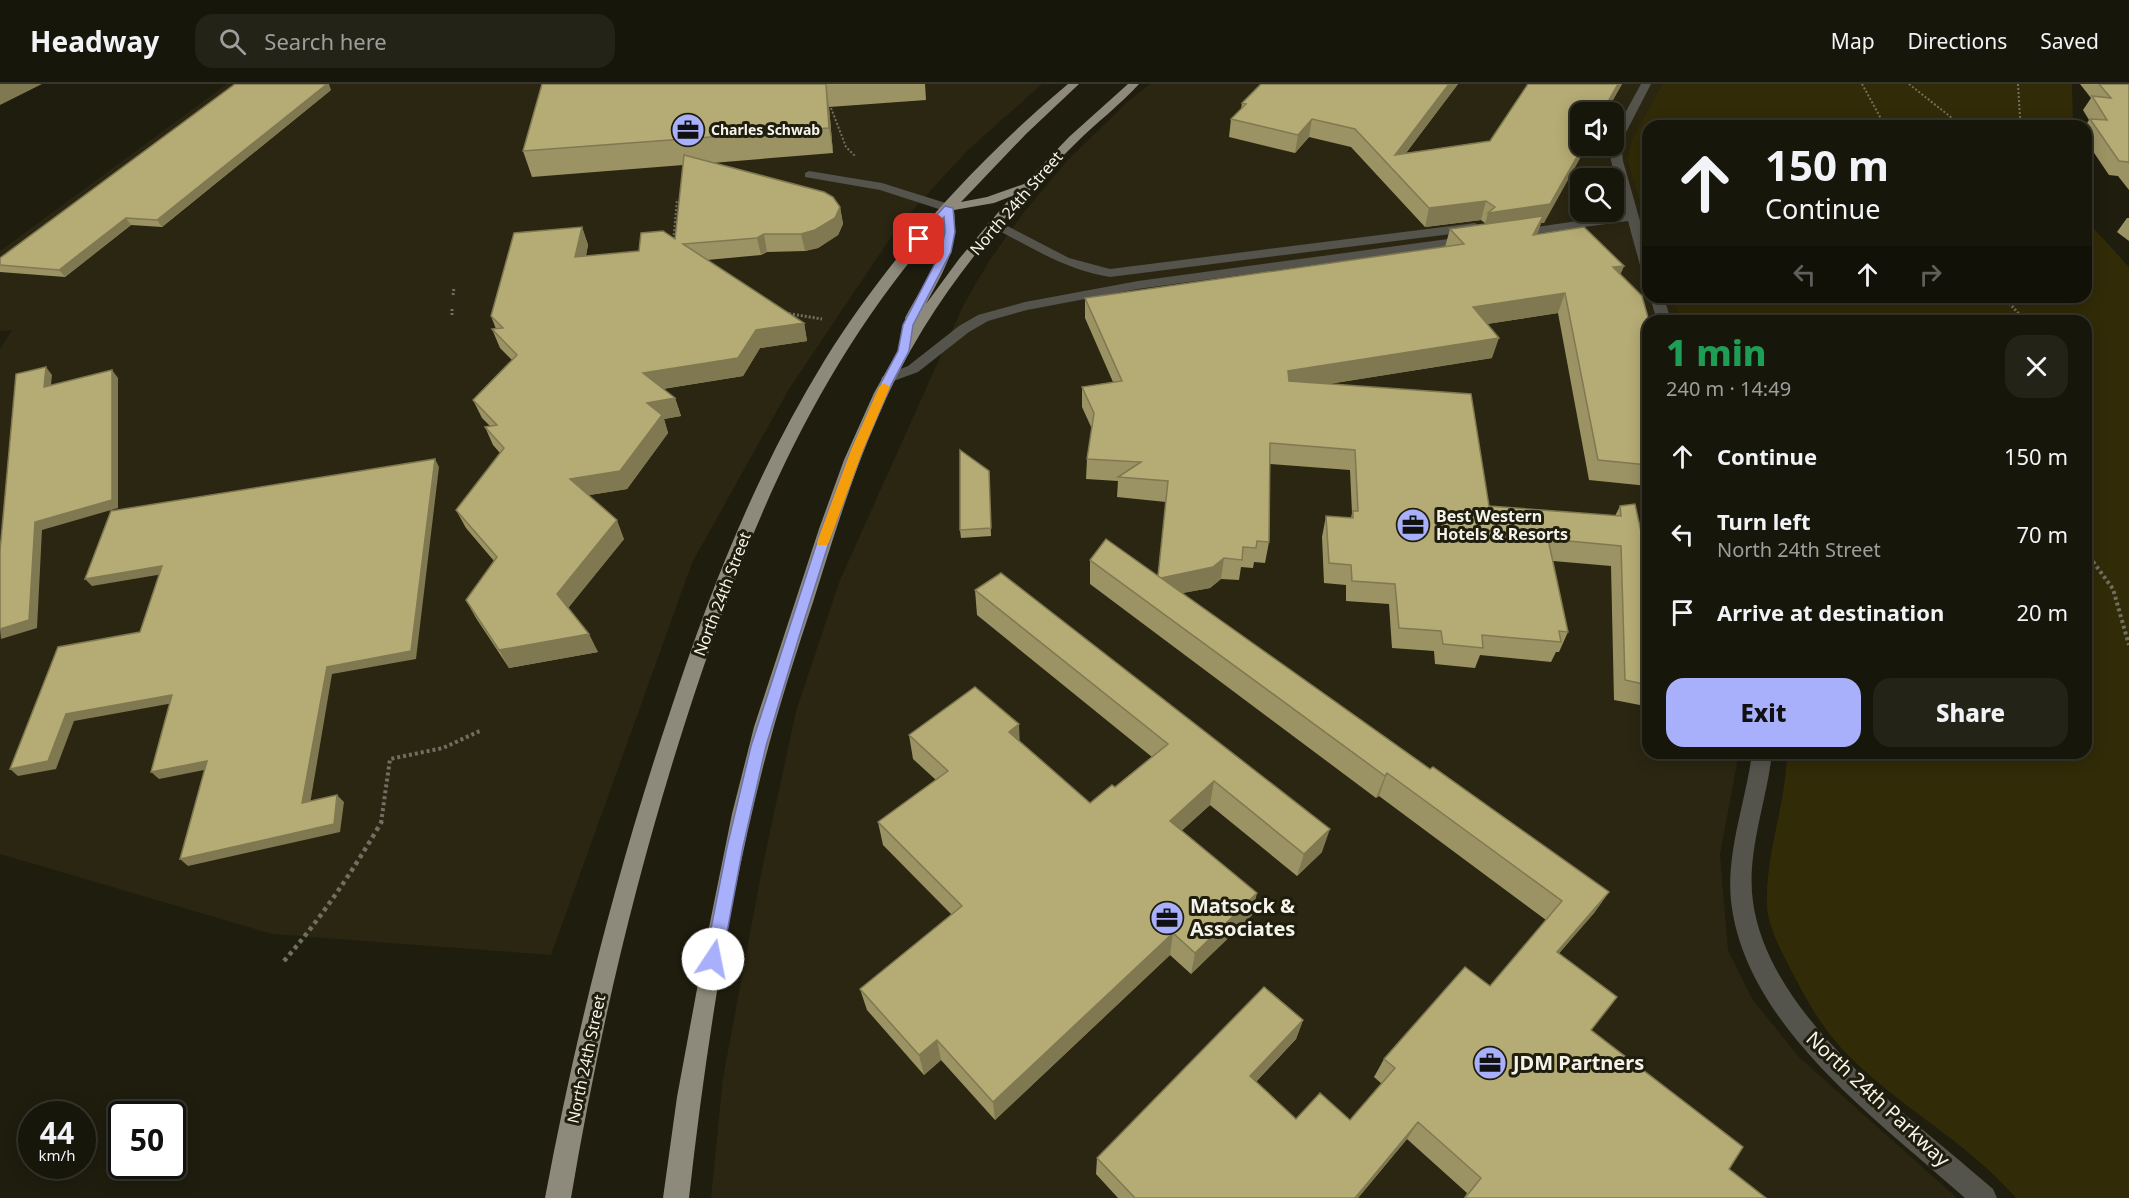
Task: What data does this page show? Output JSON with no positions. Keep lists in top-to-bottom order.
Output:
{
  "streets": {
    "main road": ["North 24th Street"],
    "street": ["North 24th Parkway"]
  },
  "places": {
    "office": [
      "Charles Schwab",
      "Best Western Hotels & Resorts",
      "Matsock & Associates",
      "JDM Partners"
    ]
  },
  "page": {
    "header": "Headway",
    "search": "Search here",
    "nav": ["Map", "Directions", "Saved"],
    "turn": ["150 m", "Continue"],
    "heading": ["1 min", "240 m · 14:49"],
    "list": [
      {
        "name": "Continue",
        "value": "150 m"
      },
      {
        "name": "Turn left",
        "note": "North 24th Street",
        "value": "70 m"
      },
      {
        "name": "Arrive at destination",
        "value": "20 m"
      }
    ],
    "buttons": ["Exit", "Share"],
    "speed": "44 km/h",
    "limit": "50"
  }
}
